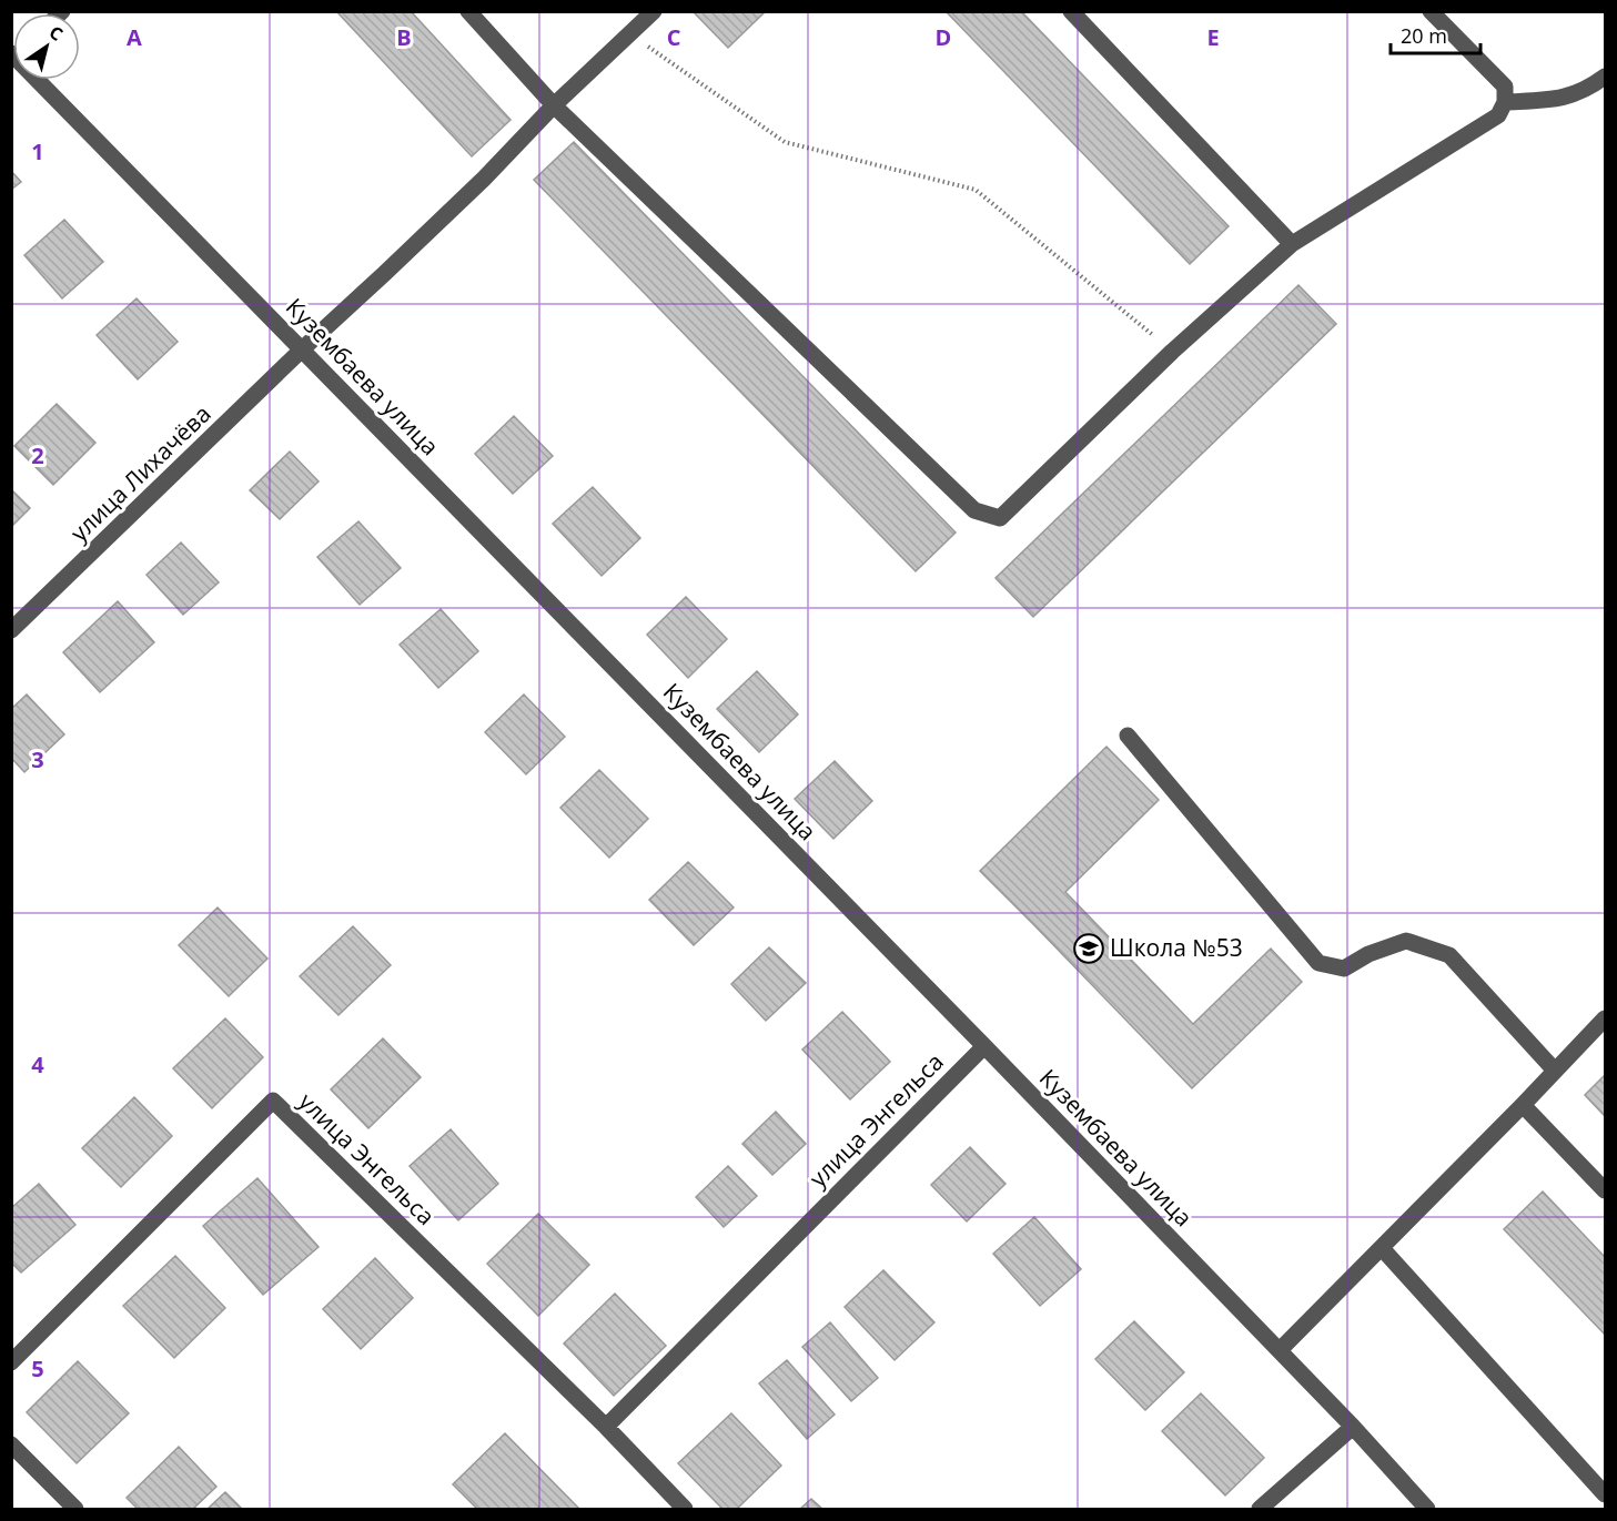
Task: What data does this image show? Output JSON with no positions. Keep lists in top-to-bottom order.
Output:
{
  "streets": {
    "street": ["Кузембаева улица", "улица Лихачёва", "улица Энгельса"]
  },
  "crossings": [
    ["Кузембаева улица", "улица Лихачёва"],
    ["Кузембаева улица", "улица Энгельса"]
  ],
  "places": {
    "school or university": ["Школа №53"]
  },
  "scale_bar": "20 m",
  "north": "top right",
  "grid": {
    "columns": [
      "A",
      "B",
      "C",
      "D",
      "E"
    ],
    "rows": [
      "1",
      "2",
      "3",
      "4",
      "5"
    ]
  }
}
